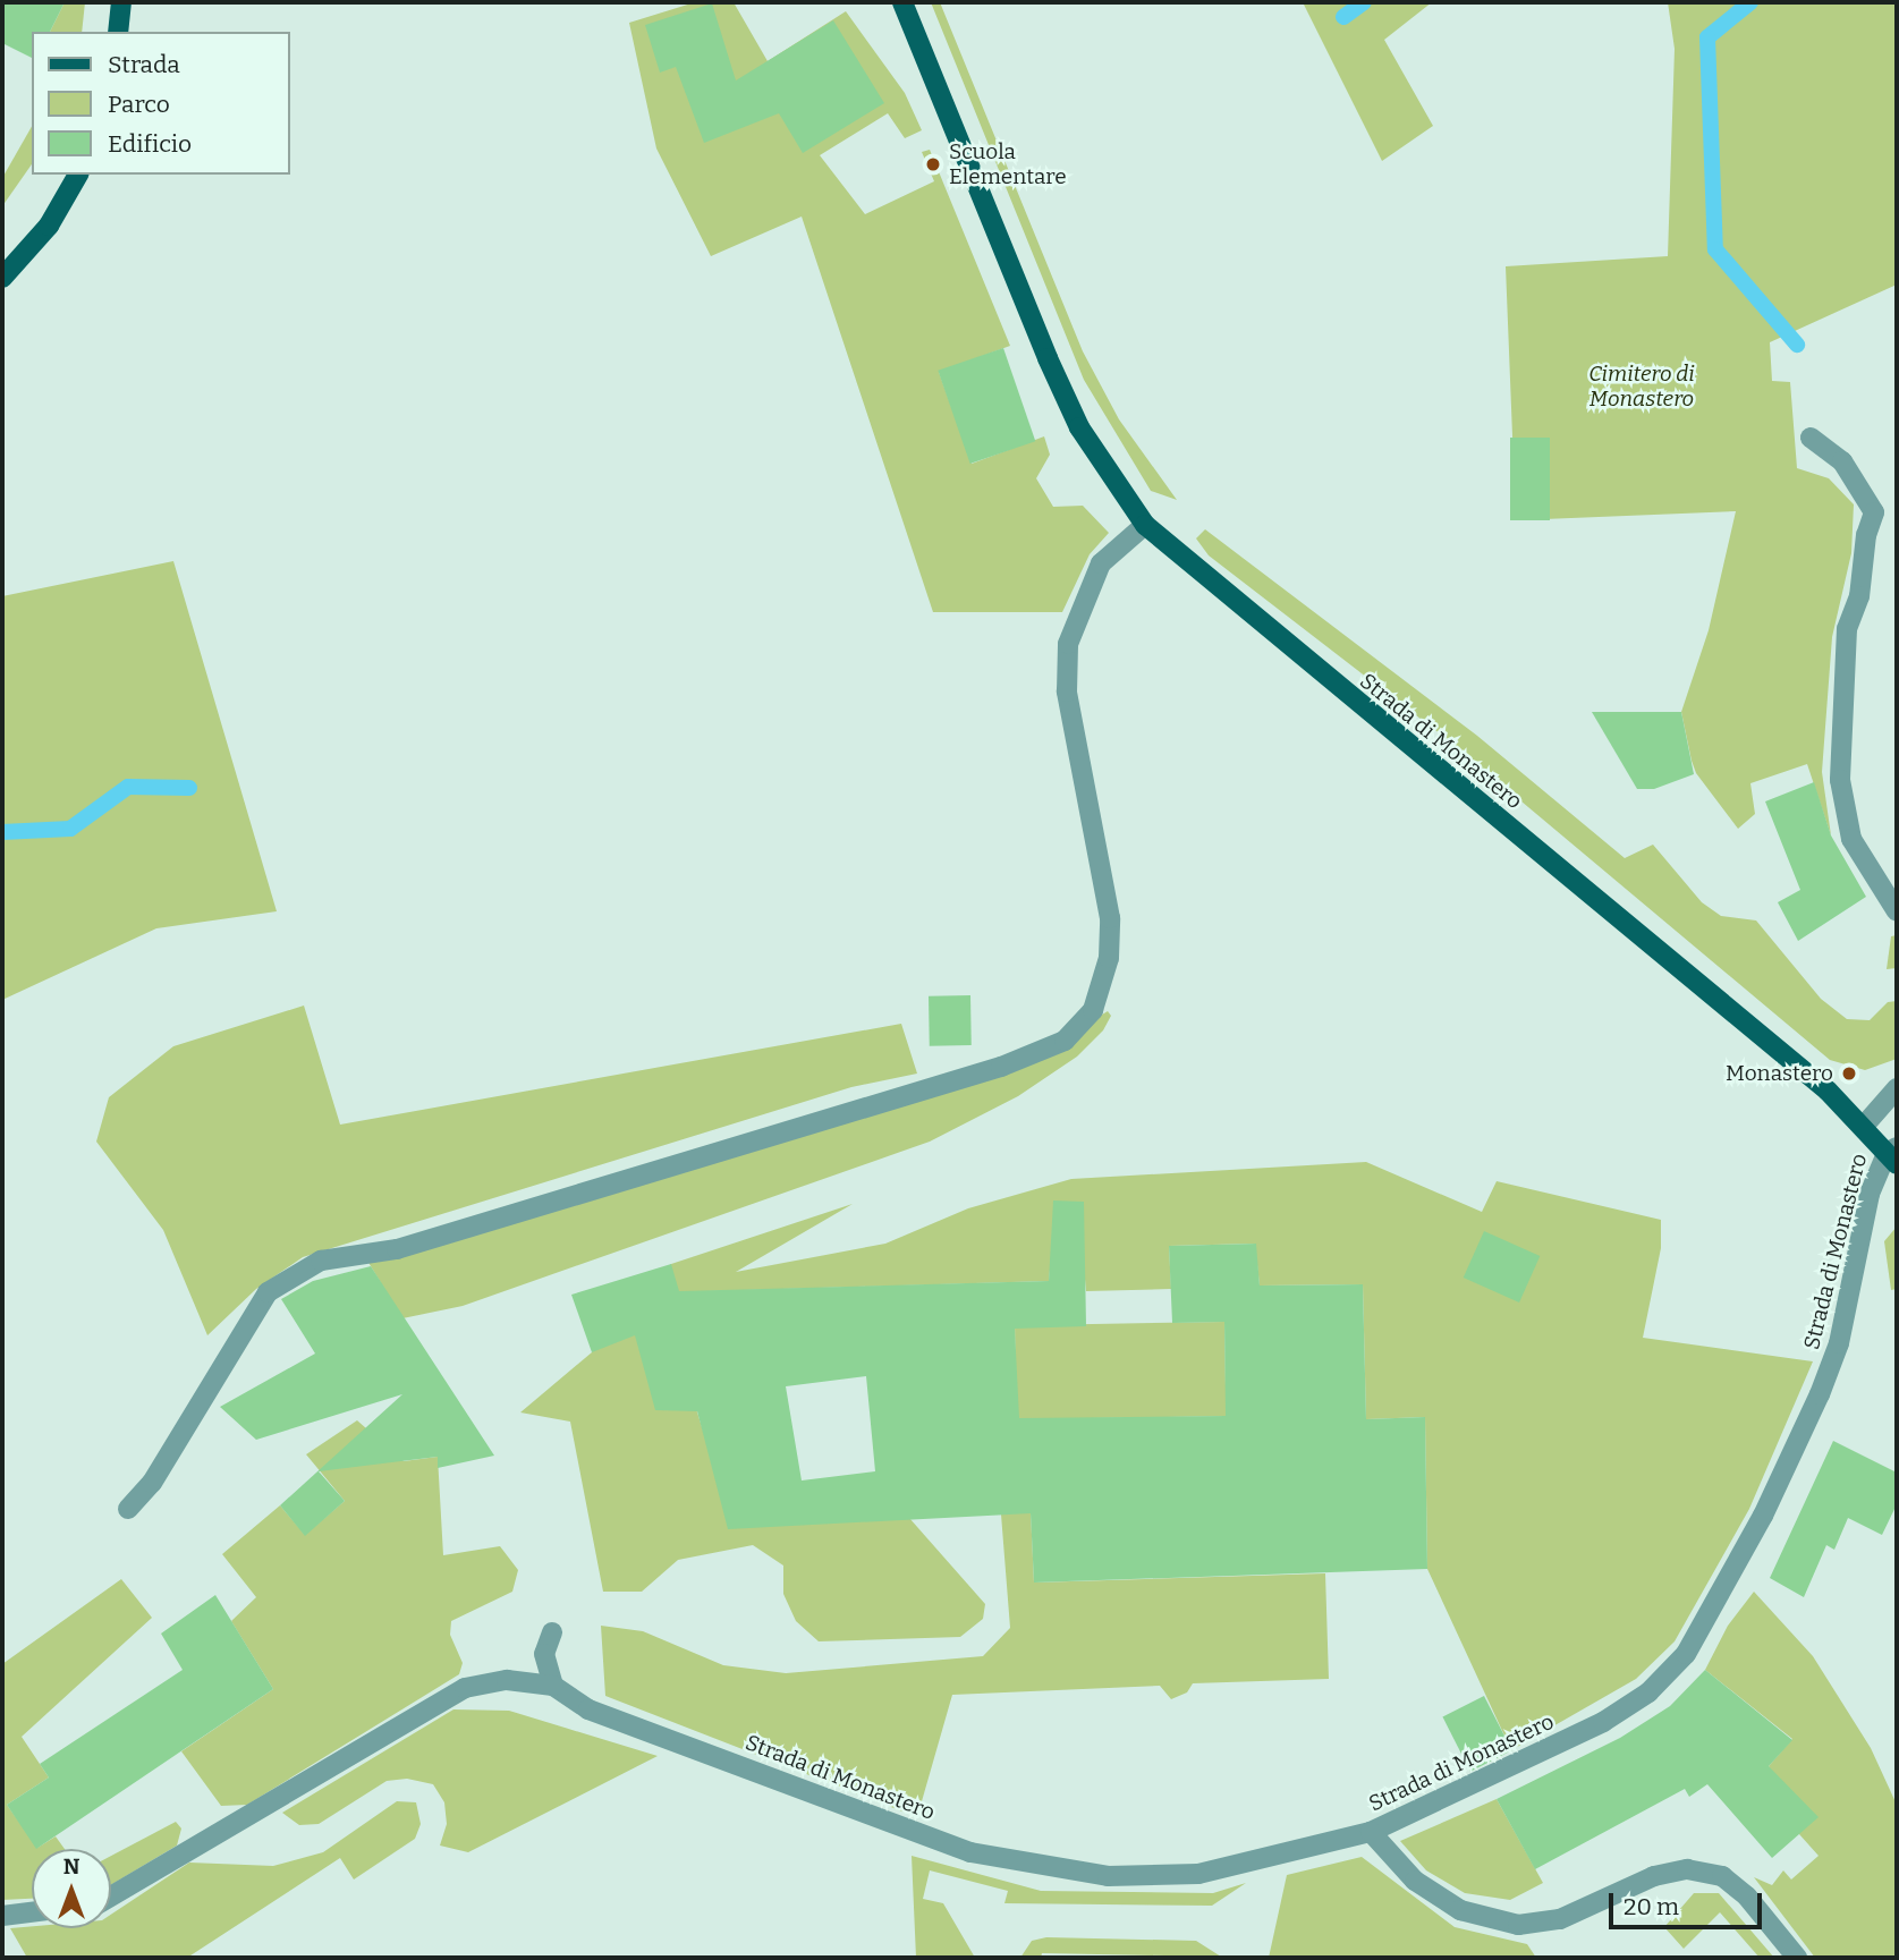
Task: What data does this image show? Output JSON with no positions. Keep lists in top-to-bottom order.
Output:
{
  "streets": {
    "main road": ["Strada di Monastero"]
  },
  "parks": ["Cimitero di Monastero"],
  "places": ["Scuola Elementare", "Monastero"],
  "legend": ["Strada", "Parco", "Edificio"],
  "scale_bar": "20 m",
  "north": "top"
}
